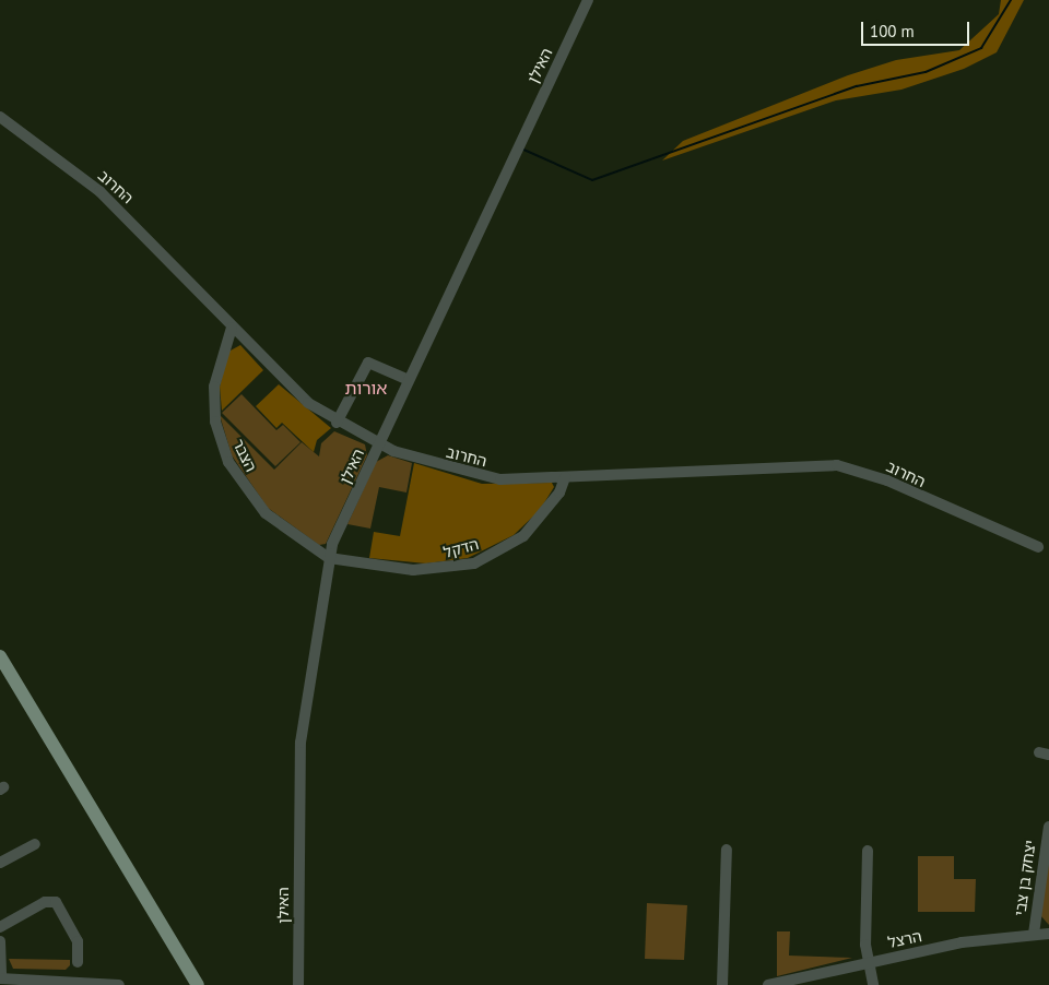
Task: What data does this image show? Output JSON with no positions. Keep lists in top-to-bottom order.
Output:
{
  "streets": {
    "street": [
      "האילן",
      "החרוב",
      "הצבר",
      "הדקל",
      "יצחק בן צבי",
      "הרצל"
    ]
  },
  "crossings": [
    ["האילן", "החרוב"],
    ["האילן", "הצבר"],
    ["האילן", "הדקל"],
    ["החרוב", "הצבר"],
    ["החרוב", "הדקל"],
    ["הצבר", "הדקל"],
    ["יצחק בן צבי", "הרצל"]
  ],
  "districts": ["אורות"],
  "scale_bar": "100 m"
}
